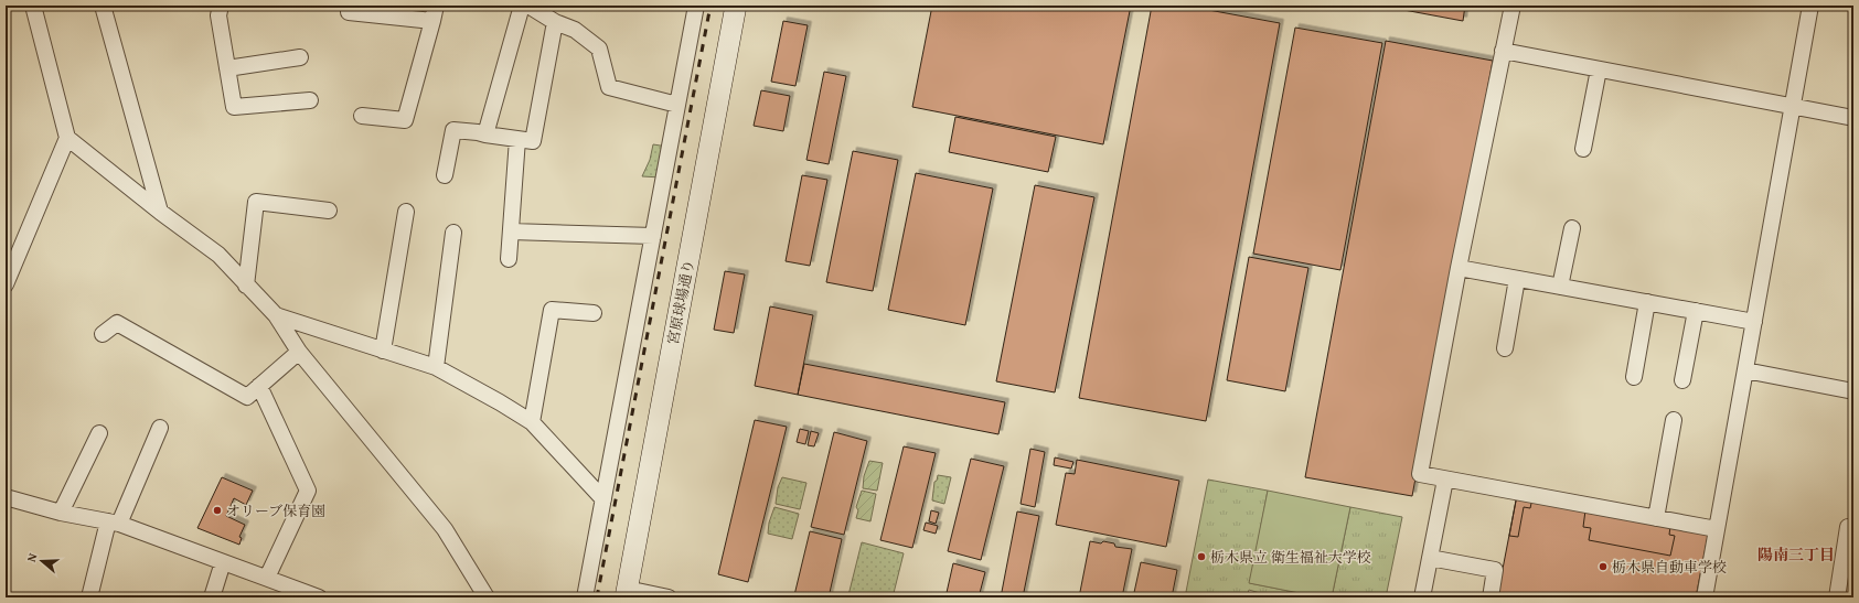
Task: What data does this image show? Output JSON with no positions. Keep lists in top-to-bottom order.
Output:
{
  "streets": {
    "street": ["宮原球場通り"]
  },
  "districts": ["陽南三丁目"],
  "places": ["オリーブ保育園", "栃木県立 衛生福祉大学校", "栃木県自動車学校"],
  "north": "left"
}
